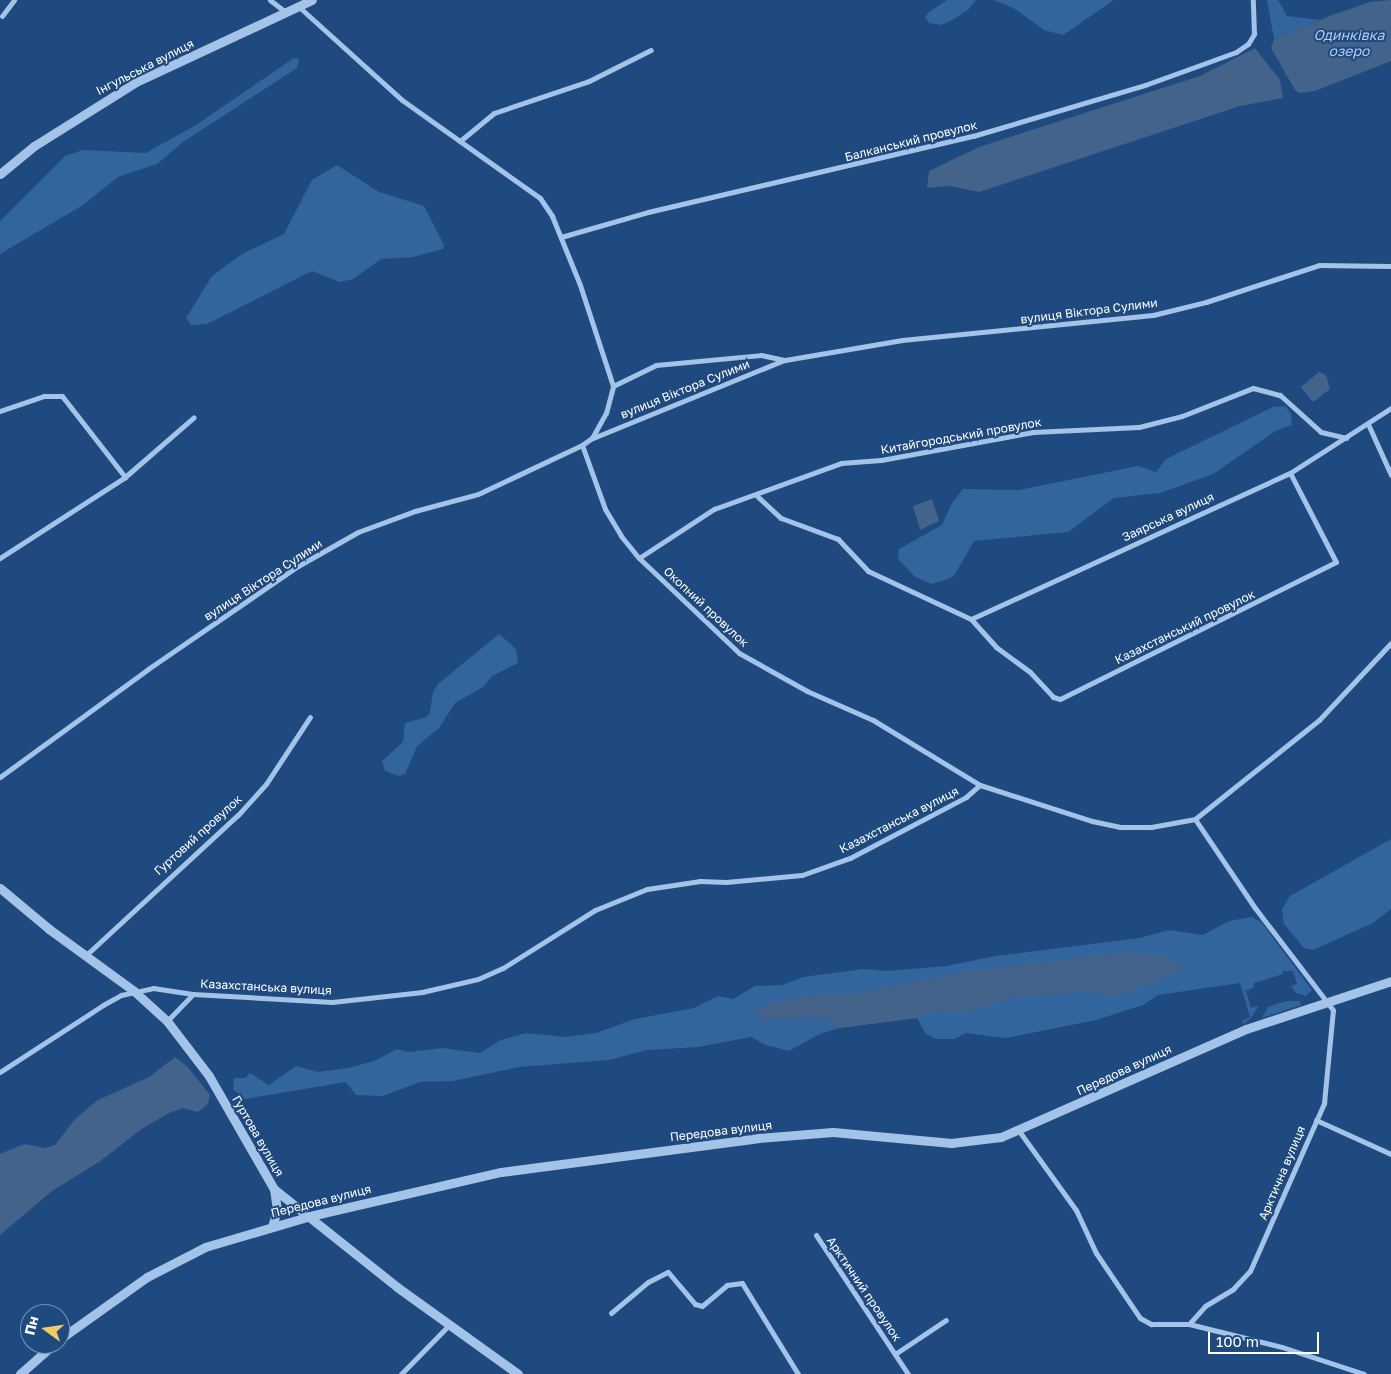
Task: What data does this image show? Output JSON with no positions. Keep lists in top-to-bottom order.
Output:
{
  "streets": {
    "street": [
      "Інгульська вулиця",
      "Балканський провулок",
      "вулиця Віктора Сулими",
      "Китайгородський провулок",
      "Заярська вулиця",
      "Окопний провулок",
      "Казахстанський провулок",
      "Казахстанська вулиця",
      "Гуртовий провулок",
      "Передова вулиця",
      "Гуртова вулиця",
      "Арктична вулиця",
      "Арктичний провулок"
    ]
  },
  "crossings": [
    ["вулиця Віктора Сулими", "Окопний провулок"],
    ["Китайгородський провулок", "Заярська вулиця"],
    ["Китайгородський провулок", "Окопний провулок"],
    ["Заярська вулиця", "Казахстанський провулок"],
    ["Окопний провулок", "Казахстанська вулиця"],
    ["Казахстанська вулиця", "Гуртова вулиця"],
    ["Гуртовий провулок", "Гуртова вулиця"],
    ["Передова вулиця", "Гуртова вулиця"],
    ["Передова вулиця", "Арктична вулиця"]
  ],
  "water": ["Одинківка озеро"],
  "scale_bar": "100 m",
  "north": "left"
}
